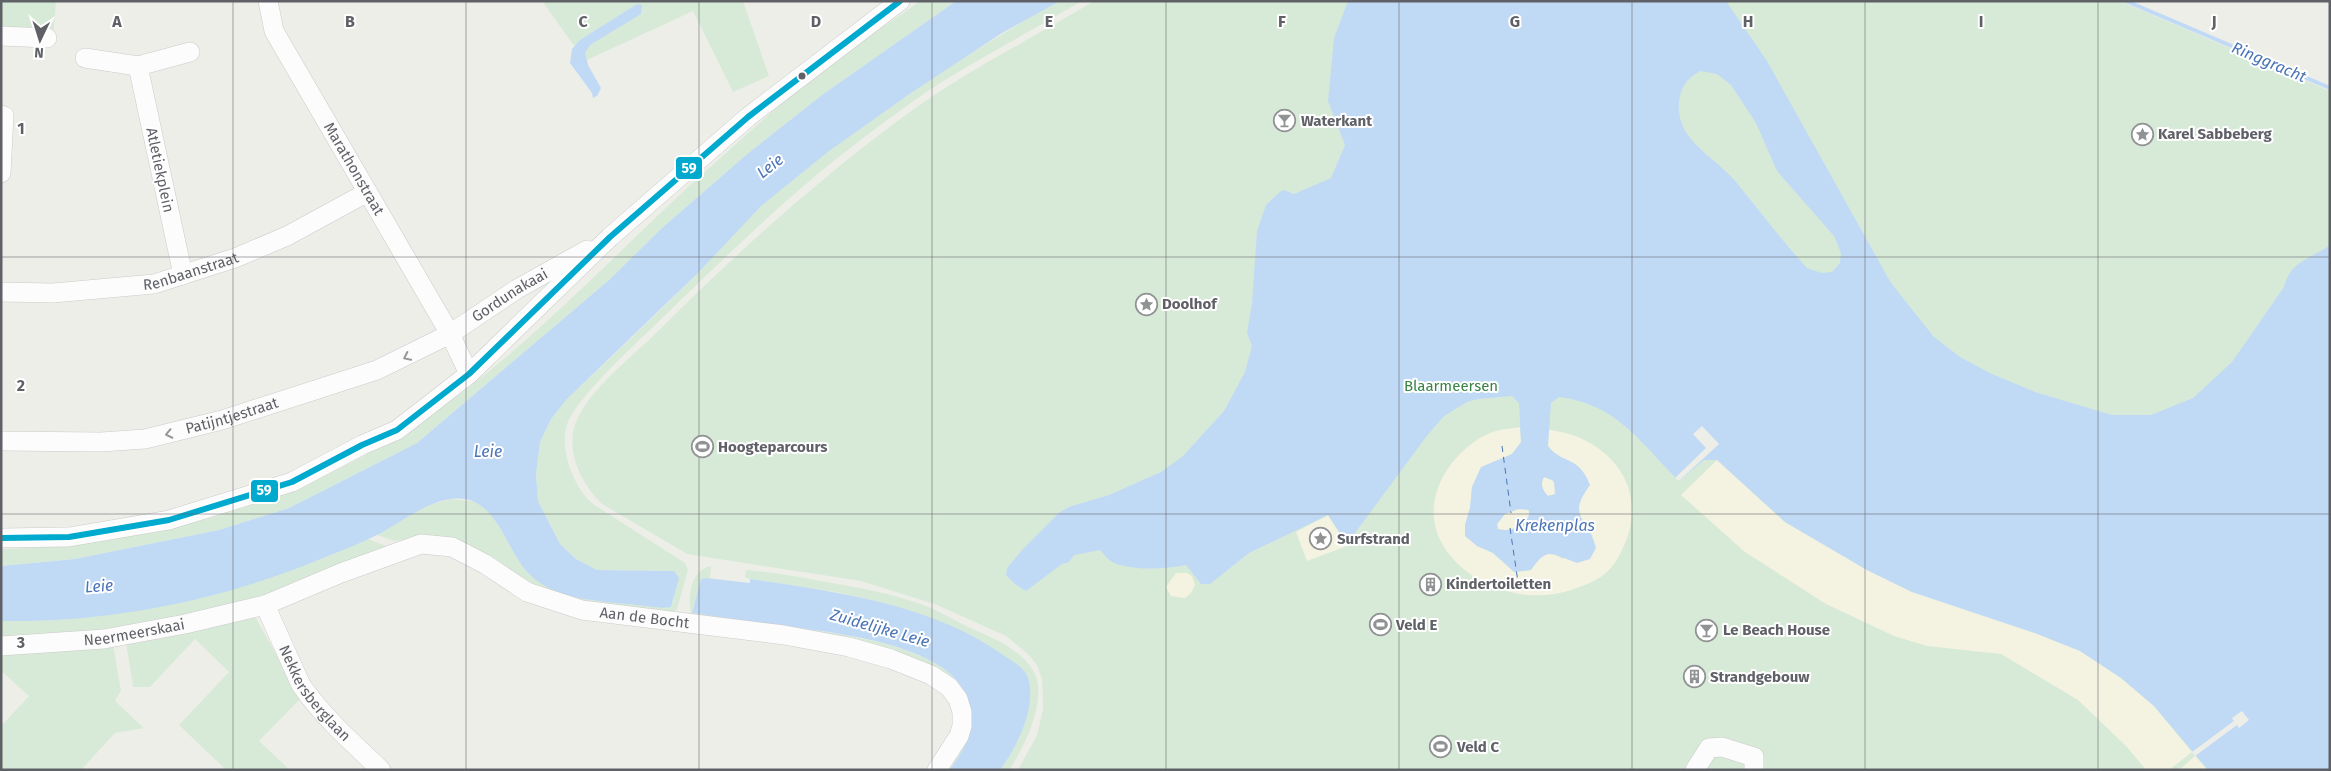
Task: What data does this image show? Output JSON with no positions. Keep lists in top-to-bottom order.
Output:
{
  "streets": {
    "street": [
      "Atletiekplein",
      "Marathonstraat",
      "Renbaanstraat",
      "Gordunakaai",
      "Patijntjestraat",
      "Aan de Bocht",
      "Neermeerskaai",
      "Nekkersberglaan"
    ]
  },
  "crossings": [
    ["Atletiekplein", "Renbaanstraat"],
    ["Marathonstraat", "Renbaanstraat"],
    ["Marathonstraat", "Gordunakaai"],
    ["Marathonstraat", "Patijntjestraat"],
    ["Gordunakaai", "Patijntjestraat"],
    ["Aan de Bocht", "Neermeerskaai"],
    ["Aan de Bocht", "Nekkersberglaan"],
    ["Neermeerskaai", "Nekkersberglaan"]
  ],
  "one_way": ["Patijntjestraat"],
  "water": [
    "Ringgracht",
    "Leie",
    "Krekenplas",
    "Zuidelijke Leie"
  ],
  "parks": ["Blaarmeersen"],
  "places": {
    "bar": ["Waterkant", "Le Beach House"],
    "place": ["Karel Sabbeberg", "Doolhof", "Surfstrand"],
    "sports": ["Hoogteparcours", "Veld E", "Veld C"],
    "building": ["Kindertoiletten", "Strandgebouw"]
  },
  "lines": ["transit line 59"],
  "north": "bottom",
  "grid": {
    "columns": [
      "A",
      "B",
      "C",
      "D",
      "E",
      "F",
      "G",
      "H",
      "I",
      "J"
    ],
    "rows": ["1", "2", "3"]
  }
}
